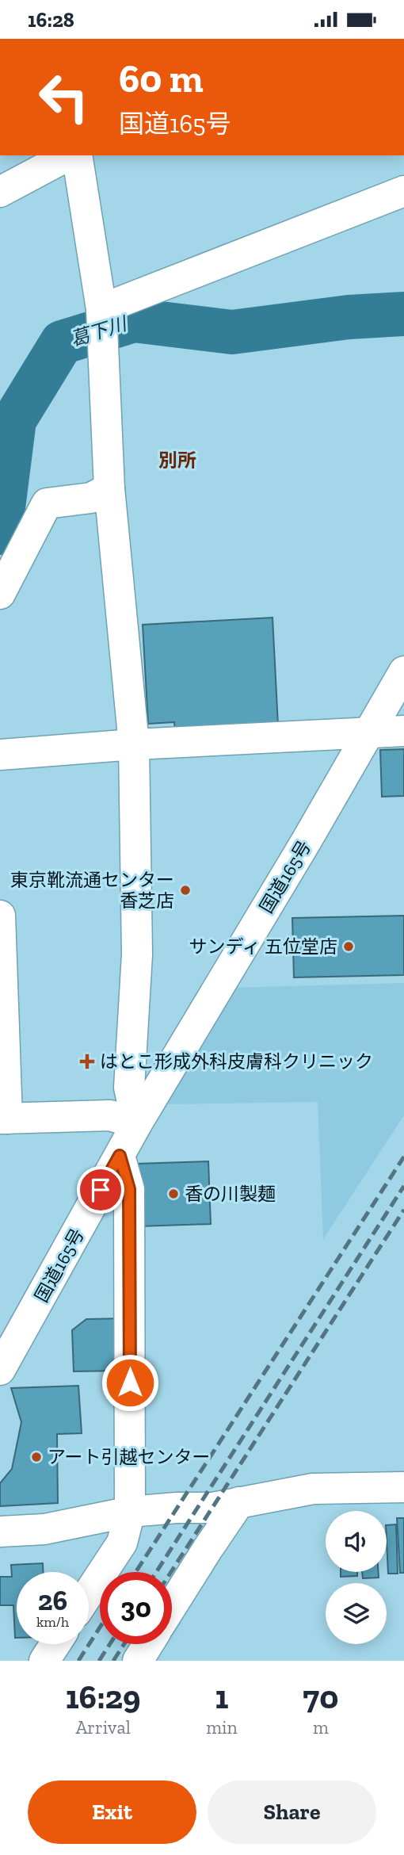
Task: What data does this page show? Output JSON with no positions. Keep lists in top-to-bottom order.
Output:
{
  "streets": {
    "main road": ["国道165号"]
  },
  "districts": ["別所"],
  "water": ["葛下川"],
  "places": {
    "other": [
      "東京靴流通センター 香芝店",
      "サンディ 五位堂店",
      "香の川製麺",
      "アート引越センター"
    ],
    "health": ["はとこ形成外科皮膚科クリニック"]
  },
  "page": {
    "status": "16:28",
    "turn": ["60 m", "国道165号"],
    "speed": "26 km/h",
    "limit": "30",
    "eta": [
      "16:29",
      "Arrival",
      "1",
      "min",
      "70",
      "m"
    ],
    "buttons": ["Exit", "Share"]
  }
}
